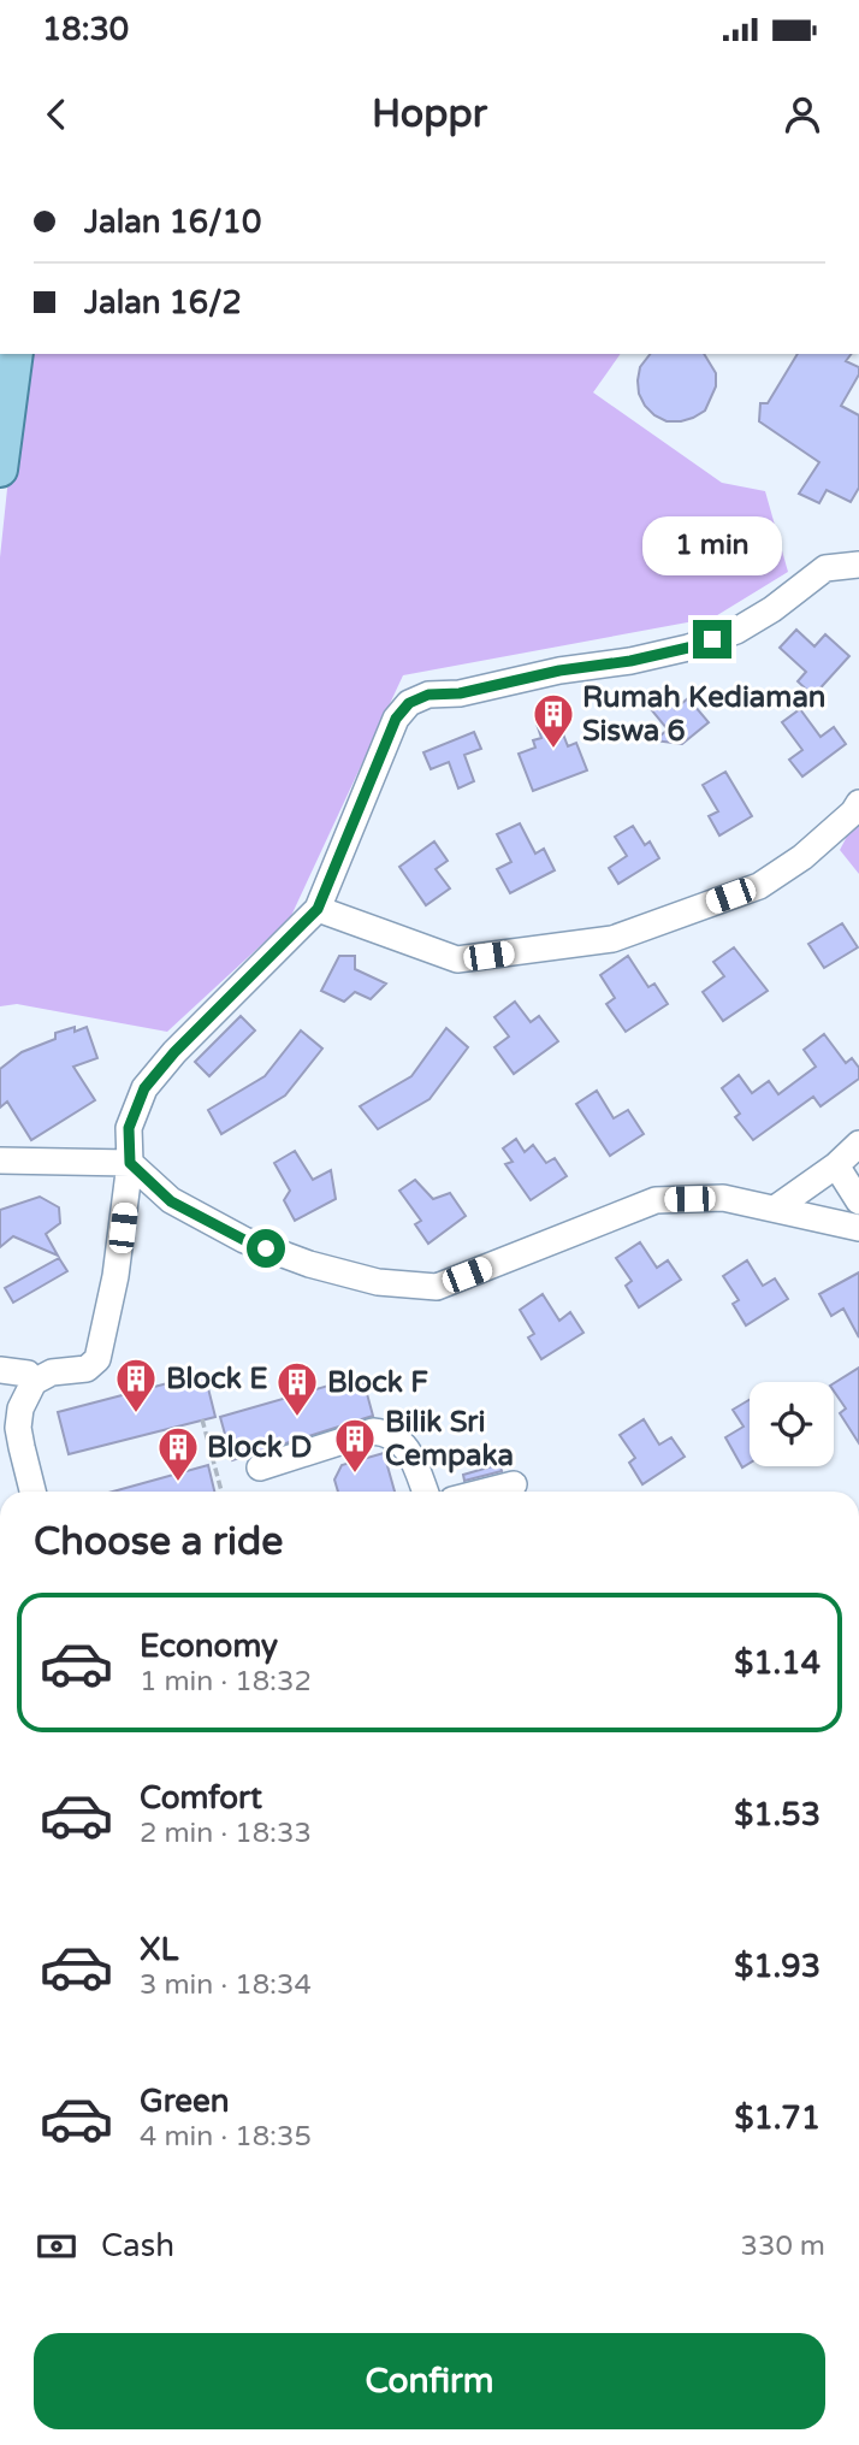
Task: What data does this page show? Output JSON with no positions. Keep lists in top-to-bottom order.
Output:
{
  "places": {
    "building": [
      "Rumah Kediaman Siswa 6",
      "Block E",
      "Block F",
      "Bilik Sri Cempaka",
      "Block D"
    ]
  },
  "page": {
    "status": "18:30",
    "header": "Hoppr",
    "banner": ["Jalan 16/10", "Jalan 16/2"],
    "bubble": "1 min",
    "heading": "Choose a ride",
    "list": [
      {
        "name": "Economy",
        "note": "1 min · 18:32",
        "value": "$1.14"
      },
      {
        "name": "Comfort",
        "note": "2 min · 18:33",
        "value": "$1.53"
      },
      {
        "name": "XL",
        "note": "3 min · 18:34",
        "value": "$1.93"
      },
      {
        "name": "Green",
        "note": "4 min · 18:35",
        "value": "$1.71"
      }
    ],
    "pay": ["Cash", "330 m"],
    "buttons": "Confirm"
  }
}
